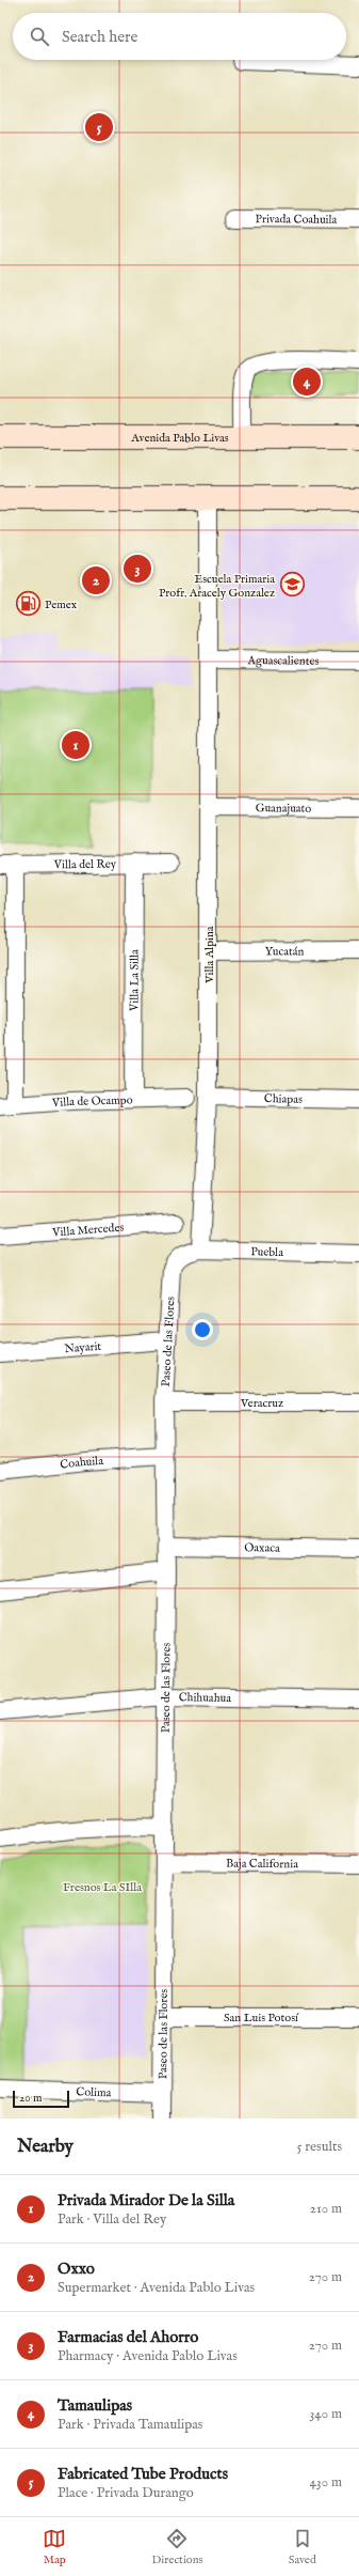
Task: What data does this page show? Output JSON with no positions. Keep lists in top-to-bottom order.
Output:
{
  "streets": {
    "main road": ["Avenida Pablo Livas"],
    "street": [
      "Privada Coahuila",
      "Aguascalientes",
      "Guanajuato",
      "Villa del Rey",
      "Yucatán",
      "Villa Alpina",
      "Villa La Silla",
      "Chiapas",
      "Villa de Ocampo",
      "Villa Mercedes",
      "Puebla",
      "Paseo de las Flores",
      "Nayarit",
      "Veracruz",
      "Coahuila",
      "Oaxaca",
      "Chihuahua",
      "Baja California",
      "San Luis Potosí",
      "Colima"
    ]
  },
  "crossings": [
    ["Aguascalientes", "Villa Alpina"],
    ["Guanajuato", "Villa Alpina"],
    ["Villa del Rey", "Villa La Silla"],
    ["Yucatán", "Villa Alpina"],
    ["Villa Alpina", "Chiapas"],
    ["Villa Alpina", "Puebla"],
    ["Villa La Silla", "Villa de Ocampo"],
    ["Puebla", "Paseo de las Flores"],
    ["Paseo de las Flores", "Nayarit"],
    ["Paseo de las Flores", "Veracruz"],
    ["Paseo de las Flores", "Coahuila"],
    ["Paseo de las Flores", "Oaxaca"],
    ["Paseo de las Flores", "Chihuahua"],
    ["Paseo de las Flores", "Baja California"],
    ["Paseo de las Flores", "San Luis Potosí"],
    ["Paseo de las Flores", "Colima"]
  ],
  "parks": ["Fresnos La SIlla"],
  "places": {
    "school or university": ["Escuela Primaria Profr. Aracely Gonzalez"],
    "fuel station": ["Pemex"]
  },
  "scale_bar": "20 m",
  "page": {
    "search": "Search here",
    "pins": [
      "5",
      "4",
      "3",
      "2",
      "1"
    ],
    "scale": "20 m",
    "heading": ["Nearby", "5 results"],
    "list": [
      {
        "mark": "1",
        "name": "Privada Mirador De la Silla",
        "note": "Park · Villa del Rey",
        "value": "210 m"
      },
      {
        "mark": "2",
        "name": "Oxxo",
        "note": "Supermarket · Avenida Pablo Livas",
        "value": "270 m"
      },
      {
        "mark": "3",
        "name": "Farmacias del Ahorro",
        "note": "Pharmacy · Avenida Pablo Livas",
        "value": "270 m"
      },
      {
        "mark": "4",
        "name": "Tamaulipas",
        "note": "Park · Privada Tamaulipas",
        "value": "340 m"
      },
      {
        "mark": "5",
        "name": "Fabricated Tube Products",
        "note": "Place · Privada Durango",
        "value": "430 m"
      }
    ],
    "nav": ["Map", "Directions", "Saved"]
  }
}
